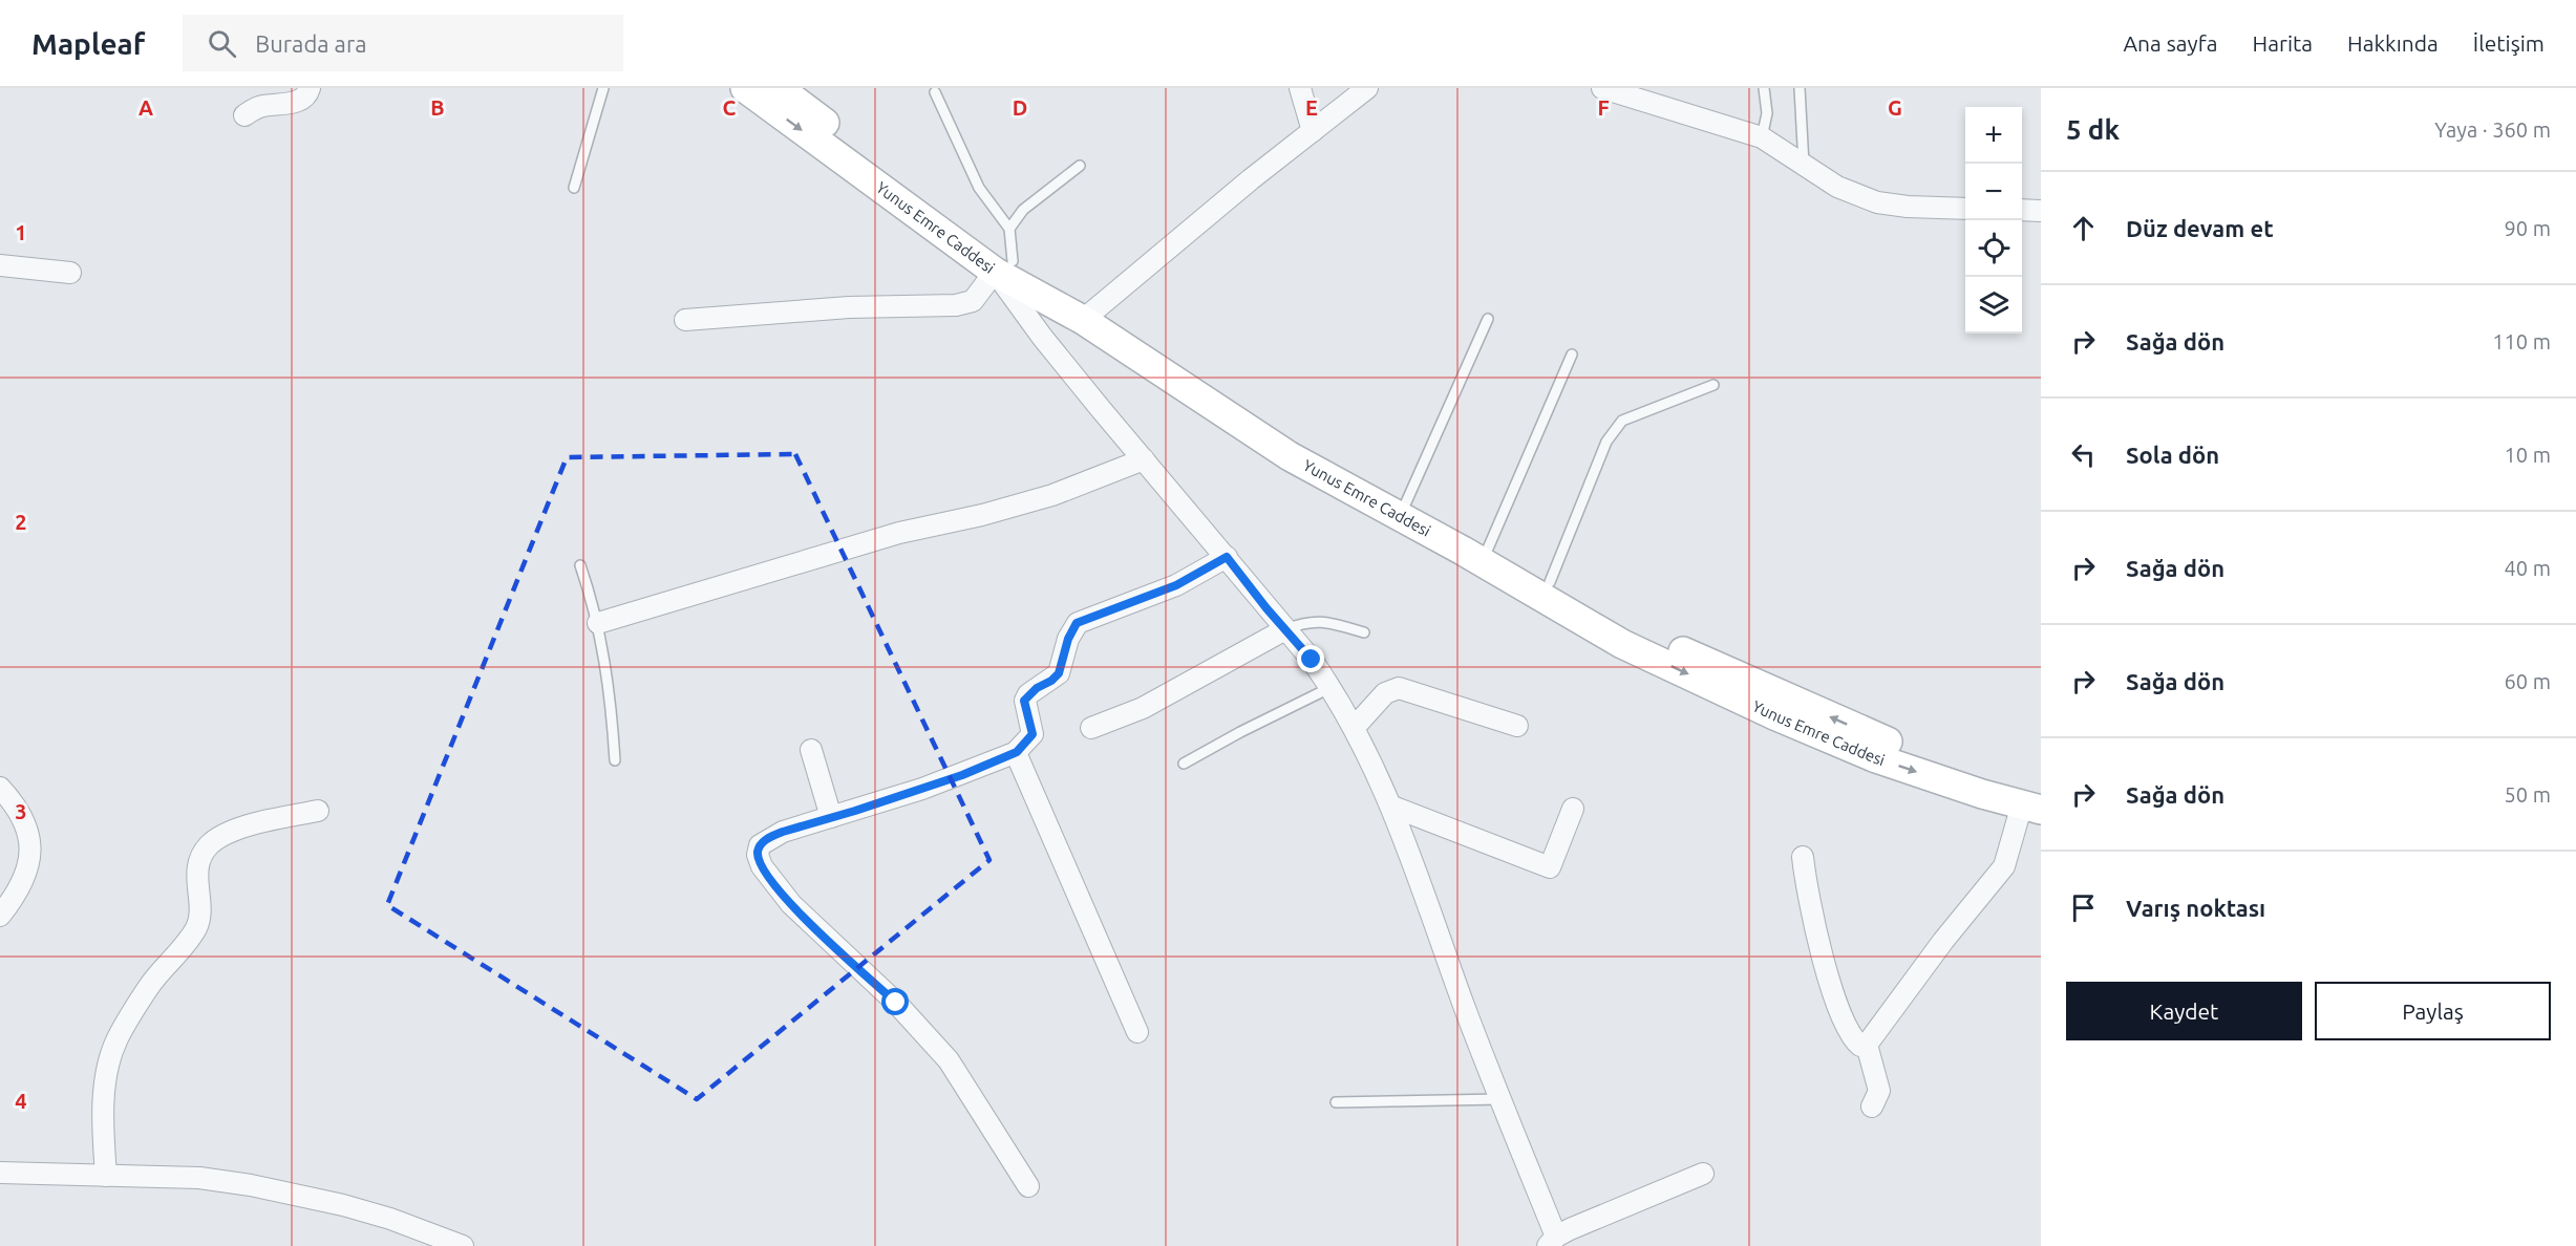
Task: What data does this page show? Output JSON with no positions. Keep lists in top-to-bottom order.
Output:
{
  "streets": {
    "street": ["Yunus Emre Caddesi"]
  },
  "page": {
    "header": "Mapleaf",
    "search": "Burada ara",
    "nav": [
      "Ana sayfa",
      "Harita",
      "Hakkında",
      "İletişim"
    ],
    "heading": ["5 dk", "Yaya · 360 m"],
    "map_buttons": ["+", "−"],
    "list": [
      ["Düz devam et", "90 m"],
      ["Sağa dön", "110 m"],
      ["Sola dön", "10 m"],
      ["Sağa dön", "40 m"],
      ["Sağa dön", "60 m"],
      ["Sağa dön", "50 m"],
      "Varış noktası"
    ],
    "buttons": ["Kaydet", "Paylaş"]
  },
  "grid": {
    "columns": [
      "A",
      "B",
      "C",
      "D",
      "E",
      "F",
      "G"
    ],
    "rows": [
      "1",
      "2",
      "3",
      "4"
    ]
  }
}
